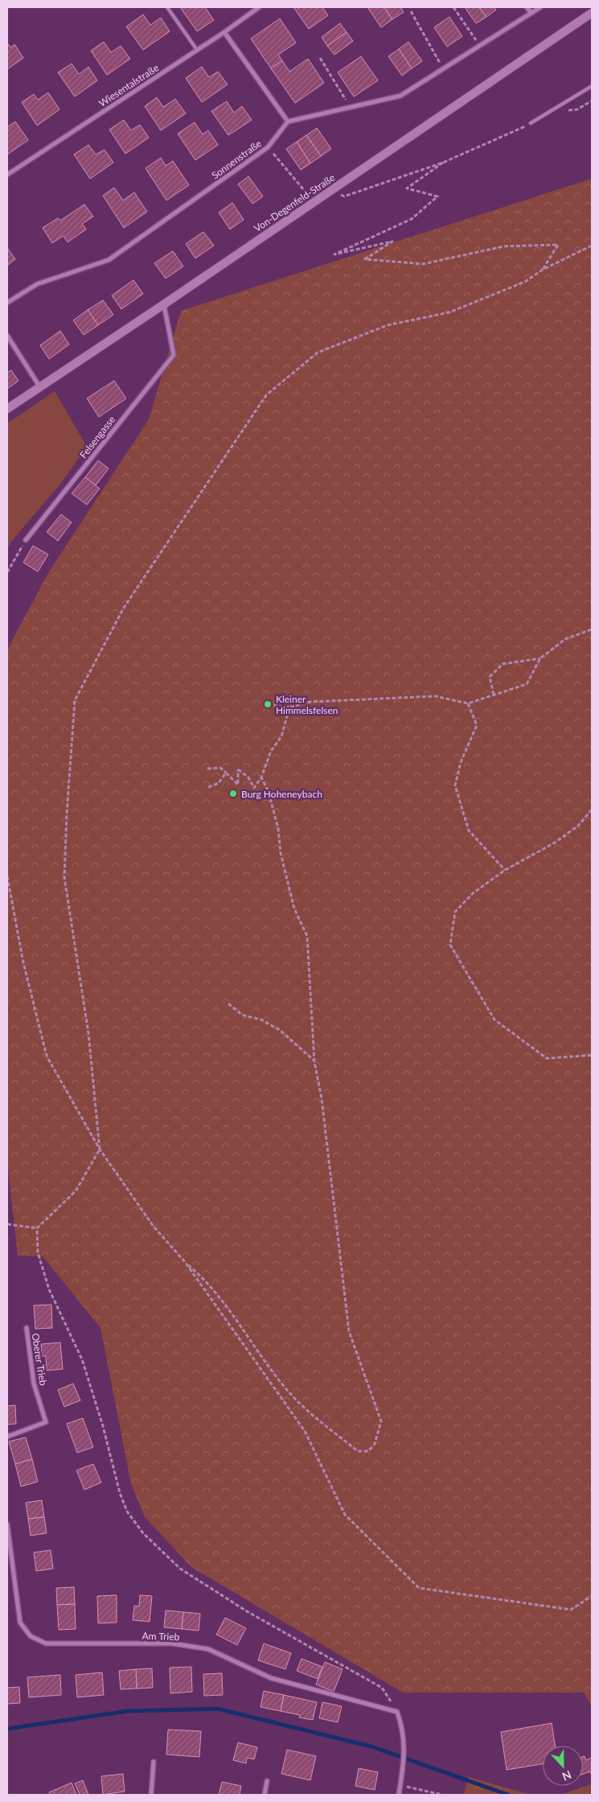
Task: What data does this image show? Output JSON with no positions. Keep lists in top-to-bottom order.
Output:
{
  "streets": {
    "main road": ["Von-Degenfeld-Straße"],
    "street": [
      "Wiesentalstraße",
      "Sonnenstraße",
      "Felsengasse",
      "Oberer Trieb",
      "Am Trieb"
    ]
  },
  "crossings": [
    ["Von-Degenfeld-Straße", "Felsengasse"]
  ],
  "places": ["Kleiner Himmelsfelsen", "Burg Hoheneybach"],
  "north": "bottom"
}
